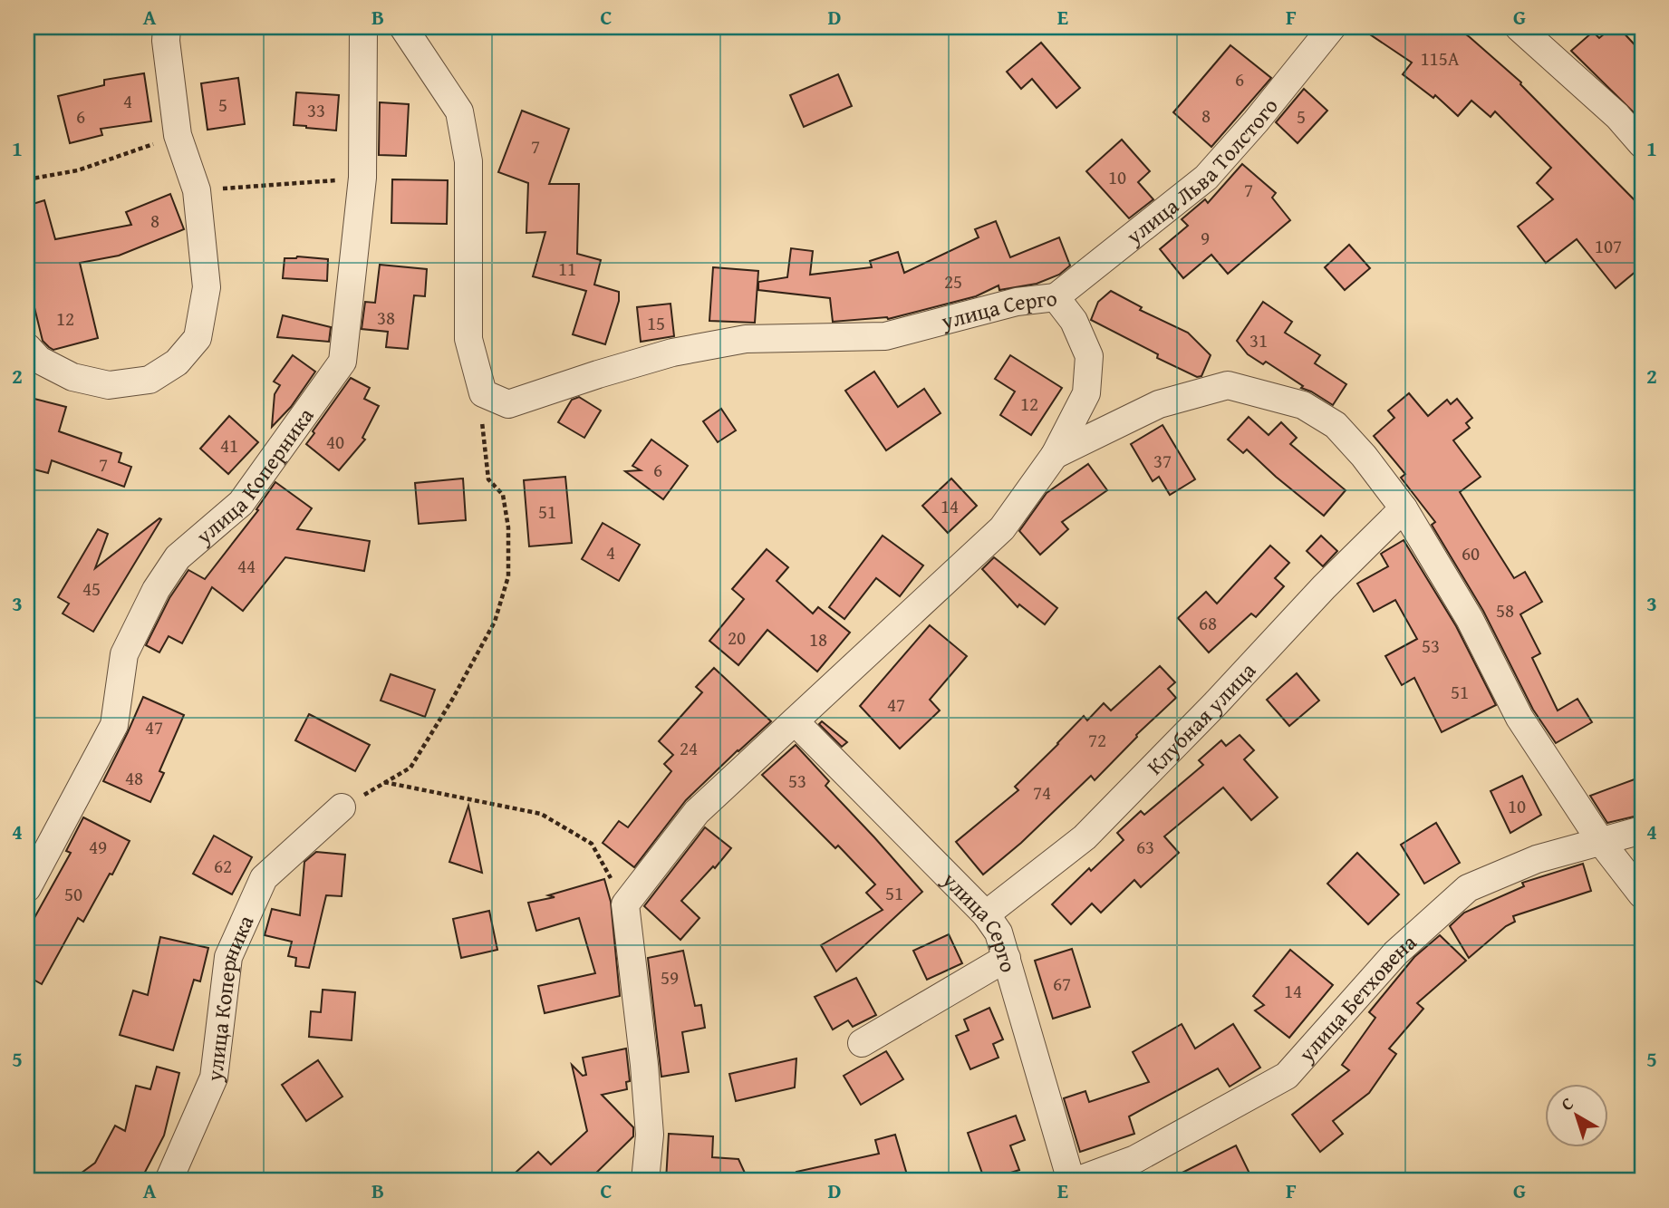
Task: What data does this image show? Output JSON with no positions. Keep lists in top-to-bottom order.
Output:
{
  "streets": {
    "street": [
      "улица Льва Толстого",
      "улица Серго",
      "улица Коперника",
      "Клубная улица",
      "улица Бетховена"
    ]
  },
  "crossings": [
    ["улица Льва Толстого", "улица Серго"],
    ["улица Серго", "Клубная улица"],
    ["улица Серго", "улица Бетховена"]
  ],
  "house_numbers": [
    "115А",
    "6",
    "4",
    "5",
    "33",
    "8",
    "6",
    "5",
    "7",
    "10",
    "7",
    "8",
    "9",
    "107",
    "11",
    "25",
    "38",
    "12",
    "15",
    "31",
    "12",
    "40",
    "41",
    "37",
    "7",
    "6",
    "14",
    "51",
    "4",
    "60",
    "44",
    "45",
    "58",
    "68",
    "20",
    "18",
    "53",
    "51",
    "47",
    "47",
    "72",
    "24",
    "48",
    "53",
    "74",
    "10",
    "49",
    "63",
    "62",
    "51",
    "50",
    "59",
    "67",
    "14"
  ],
  "north": "top left",
  "grid": {
    "columns": [
      "A",
      "B",
      "C",
      "D",
      "E",
      "F",
      "G"
    ],
    "rows": [
      "1",
      "2",
      "3",
      "4",
      "5"
    ]
  }
}
